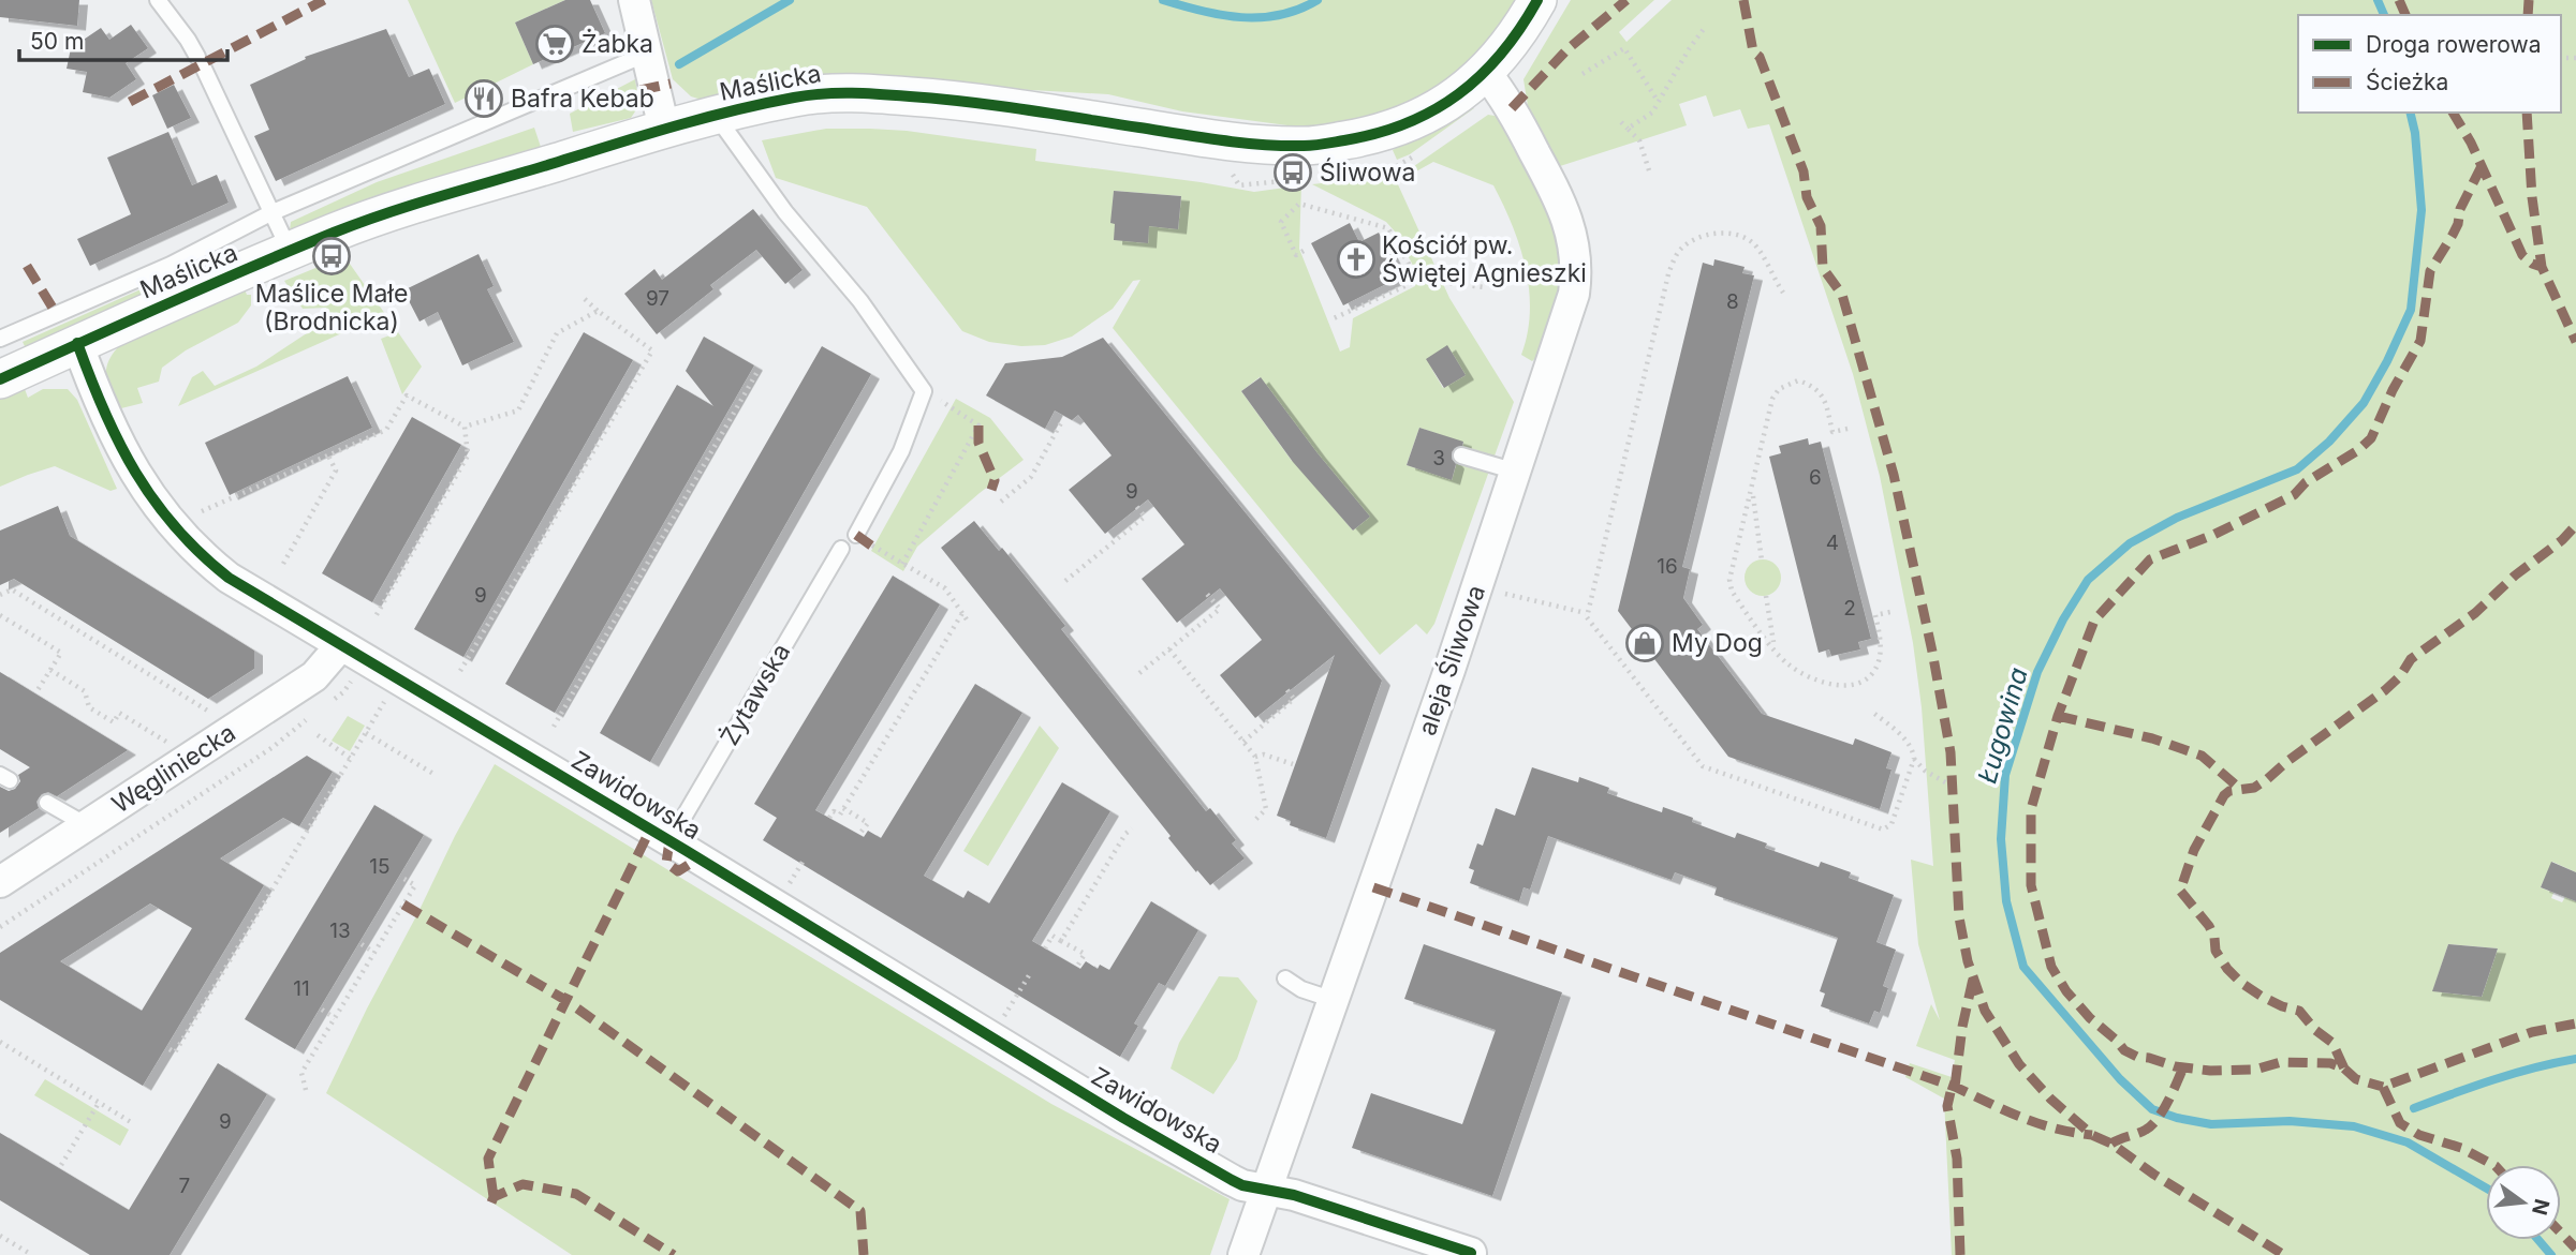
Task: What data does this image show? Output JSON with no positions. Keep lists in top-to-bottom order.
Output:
{
  "streets": {
    "street": [
      "Maślicka",
      "aleja Śliwowa",
      "Węgliniecka",
      "Zawidowska"
    ],
    "lane": ["Żytawska"]
  },
  "crossings": [
    ["Maślicka", "aleja Śliwowa"],
    ["Maślicka", "Zawidowska"],
    ["aleja Śliwowa", "Zawidowska"],
    ["Żytawska", "Zawidowska"],
    ["Węgliniecka", "Zawidowska"]
  ],
  "water": ["Ługowina"],
  "places": {
    "supermarket": ["Żabka"],
    "restaurant": ["Bafra Kebab"],
    "bus stop": ["Śliwowa", "Maślice Małe (Brodnicka)"],
    "church": ["Kościół pw. Świętej Agnieszki"],
    "shop": ["My Dog"]
  },
  "house_numbers": [
    "97",
    "8",
    "3",
    "6",
    "9",
    "4",
    "16",
    "9",
    "2",
    "15",
    "13",
    "11",
    "9",
    "7"
  ],
  "legend": ["Droga rowerowa", "Ścieżka"],
  "scale_bar": "50 m",
  "north": "right"
}
